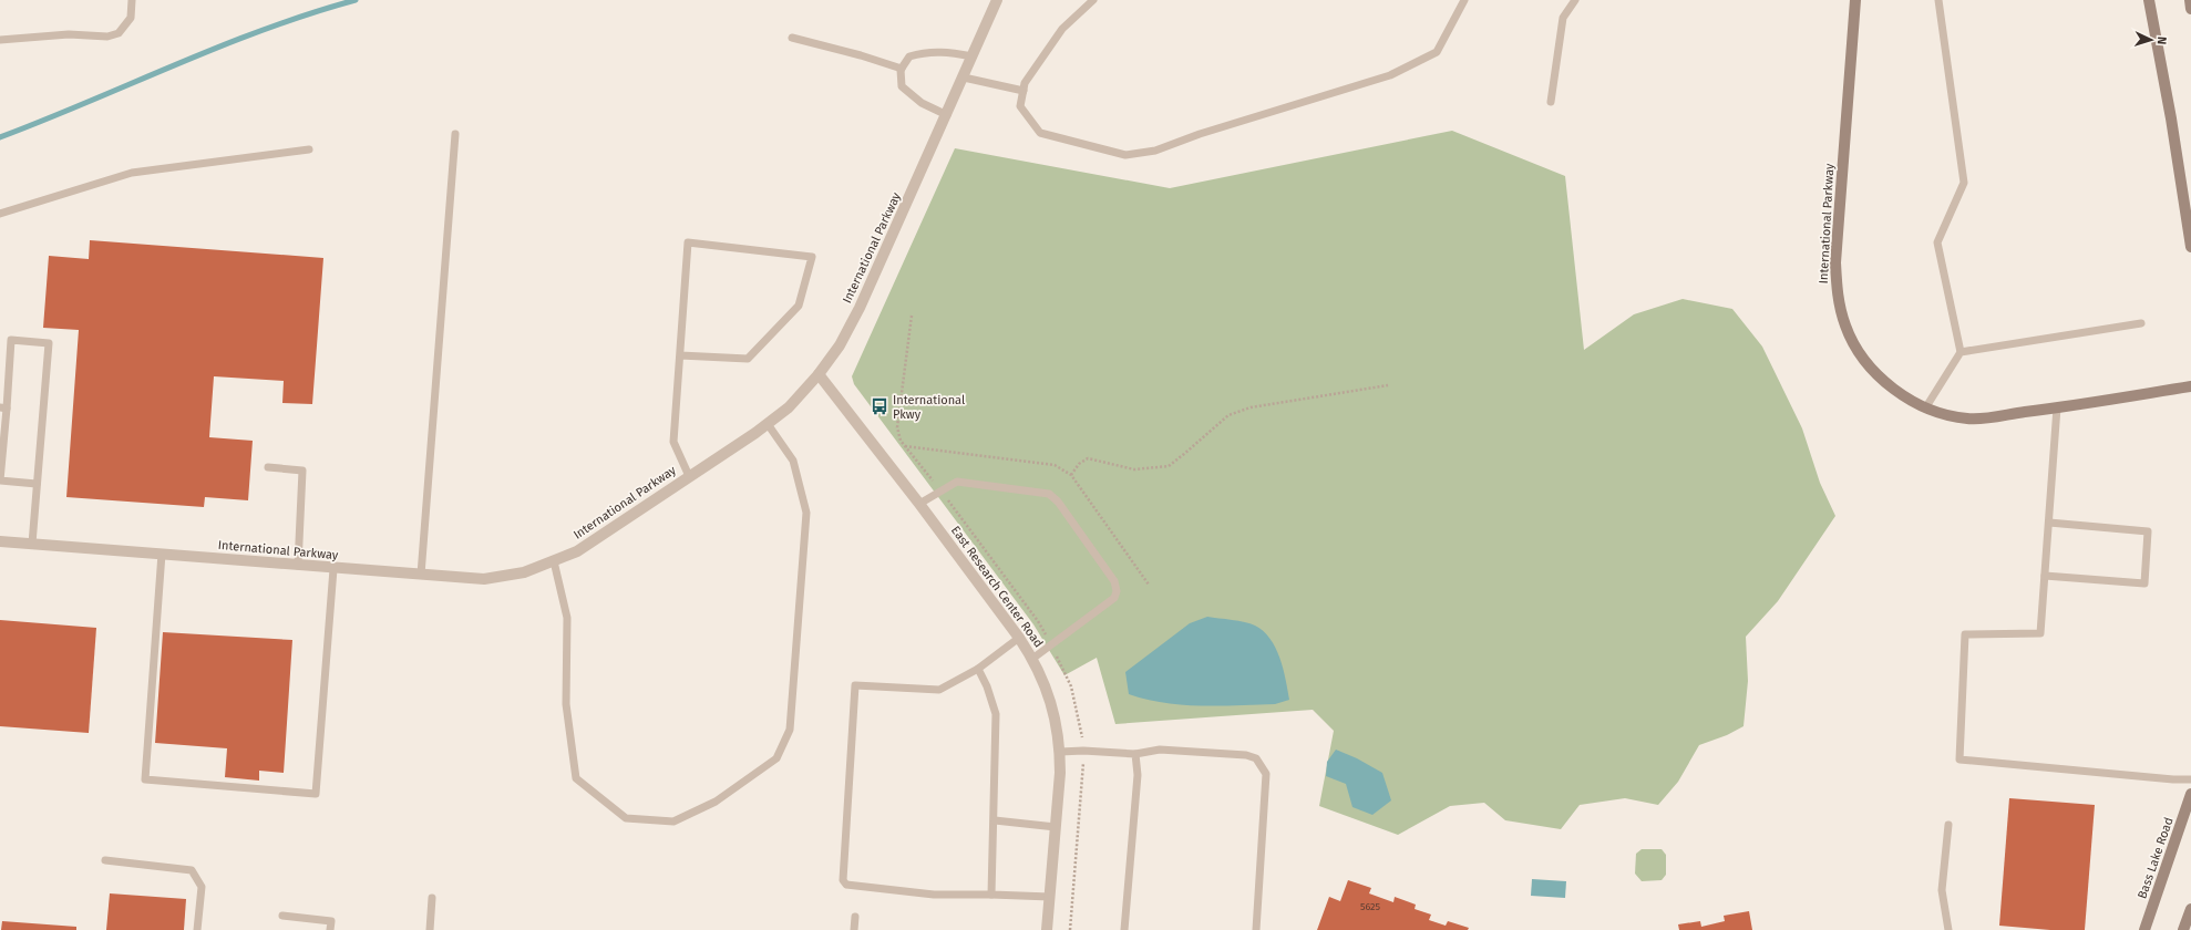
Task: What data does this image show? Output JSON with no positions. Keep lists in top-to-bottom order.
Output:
{
  "streets": {
    "street": ["International Parkway", "East Research Center Road", "Bass Lake Road"]
  },
  "crossings": [
    ["International Parkway", "East Research Center Road"]
  ],
  "places": {
    "bus stop": ["International Pkwy"]
  },
  "house_numbers": ["5625"],
  "north": "right"
}
